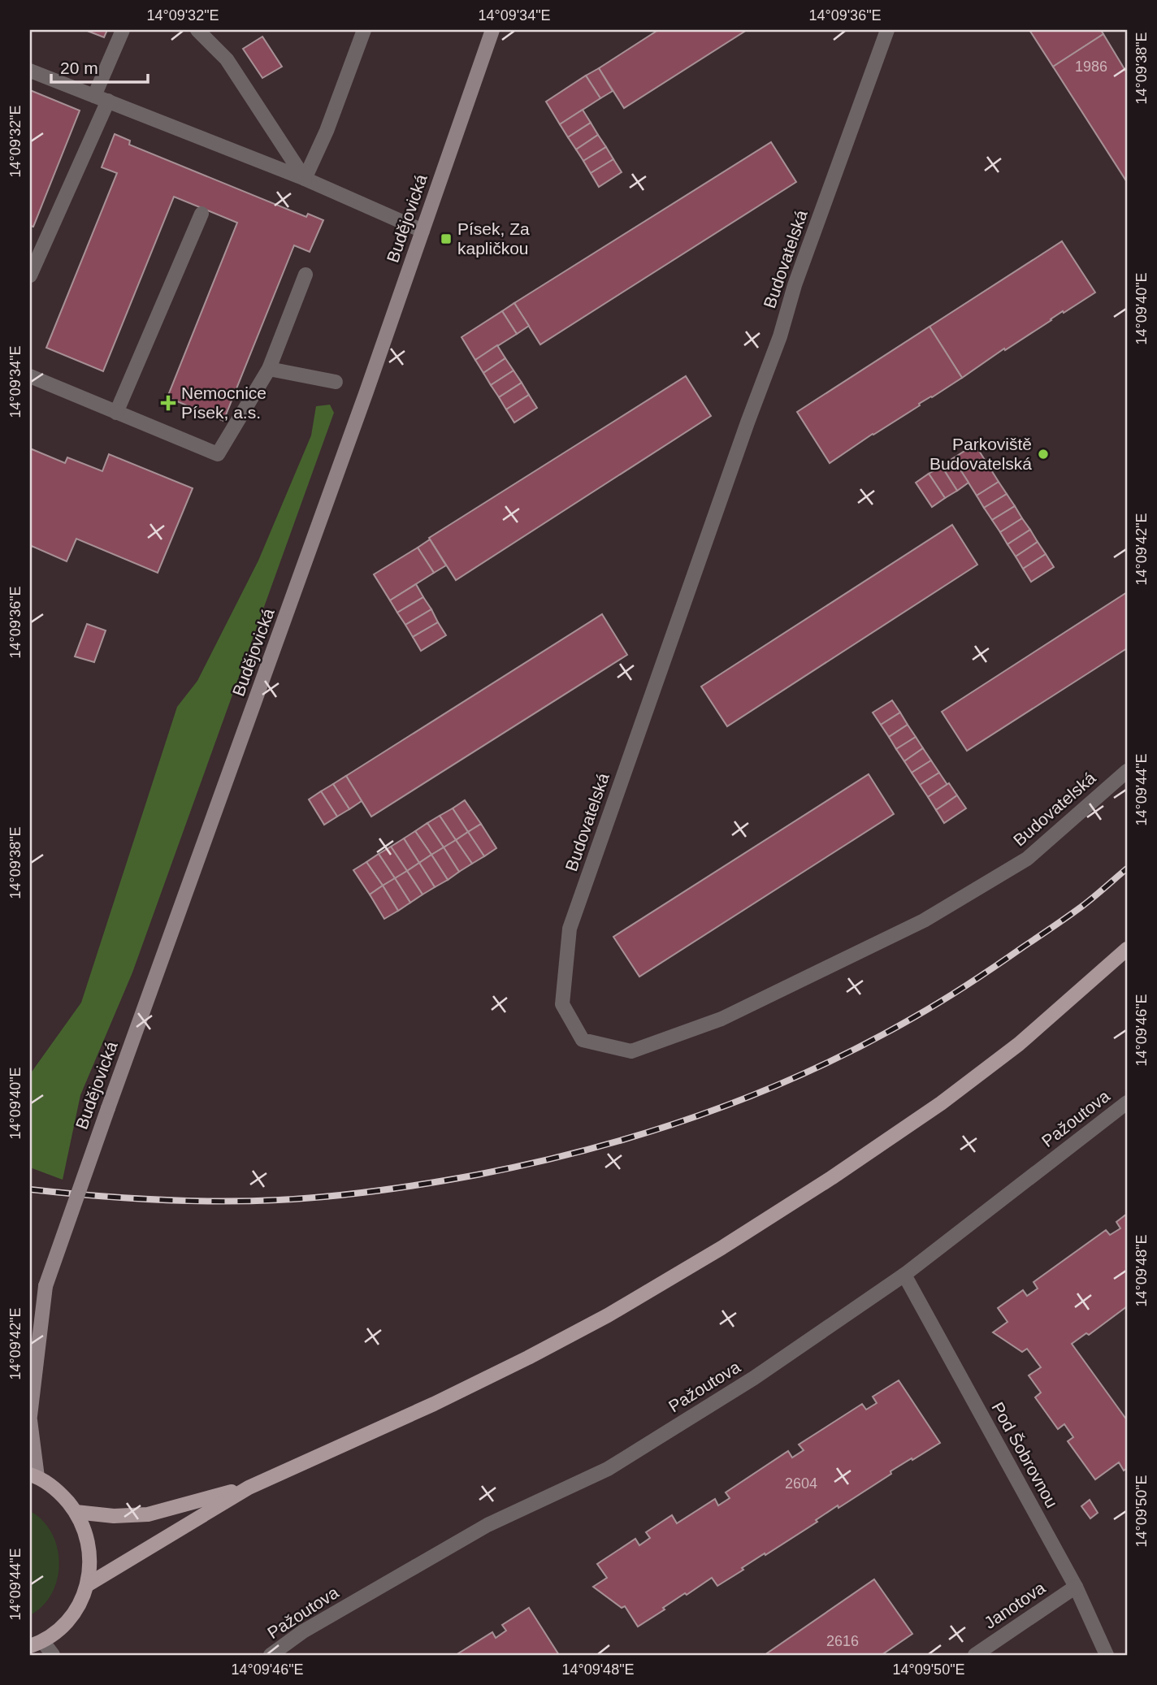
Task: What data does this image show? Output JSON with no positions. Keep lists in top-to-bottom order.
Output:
{
  "streets": {
    "street": [
      "Budějovická",
      "Budovatelská",
      "Pažoutova",
      "Pod Šobrovnou",
      "Janotova"
    ]
  },
  "crossings": [
    ["Pažoutova", "Pod Šobrovnou"],
    ["Pod Šobrovnou", "Janotova"]
  ],
  "places": {
    "transit": ["Písek, Za kapličkou"],
    "health": ["Nemocnice Písek, a.s."],
    "other": ["Parkoviště Budovatelská"]
  },
  "house_numbers": ["1986", "2604", "2616"],
  "scale_bar": "20 m",
  "coordinates": [
    "14°09'32\"E",
    "14°09'34\"E",
    "14°09'36\"E",
    "14°09'38\"E",
    "14°09'40\"E",
    "14°09'42\"E",
    "14°09'44\"E",
    "14°09'46\"E",
    "14°09'48\"E",
    "14°09'50\"E"
  ]
}
